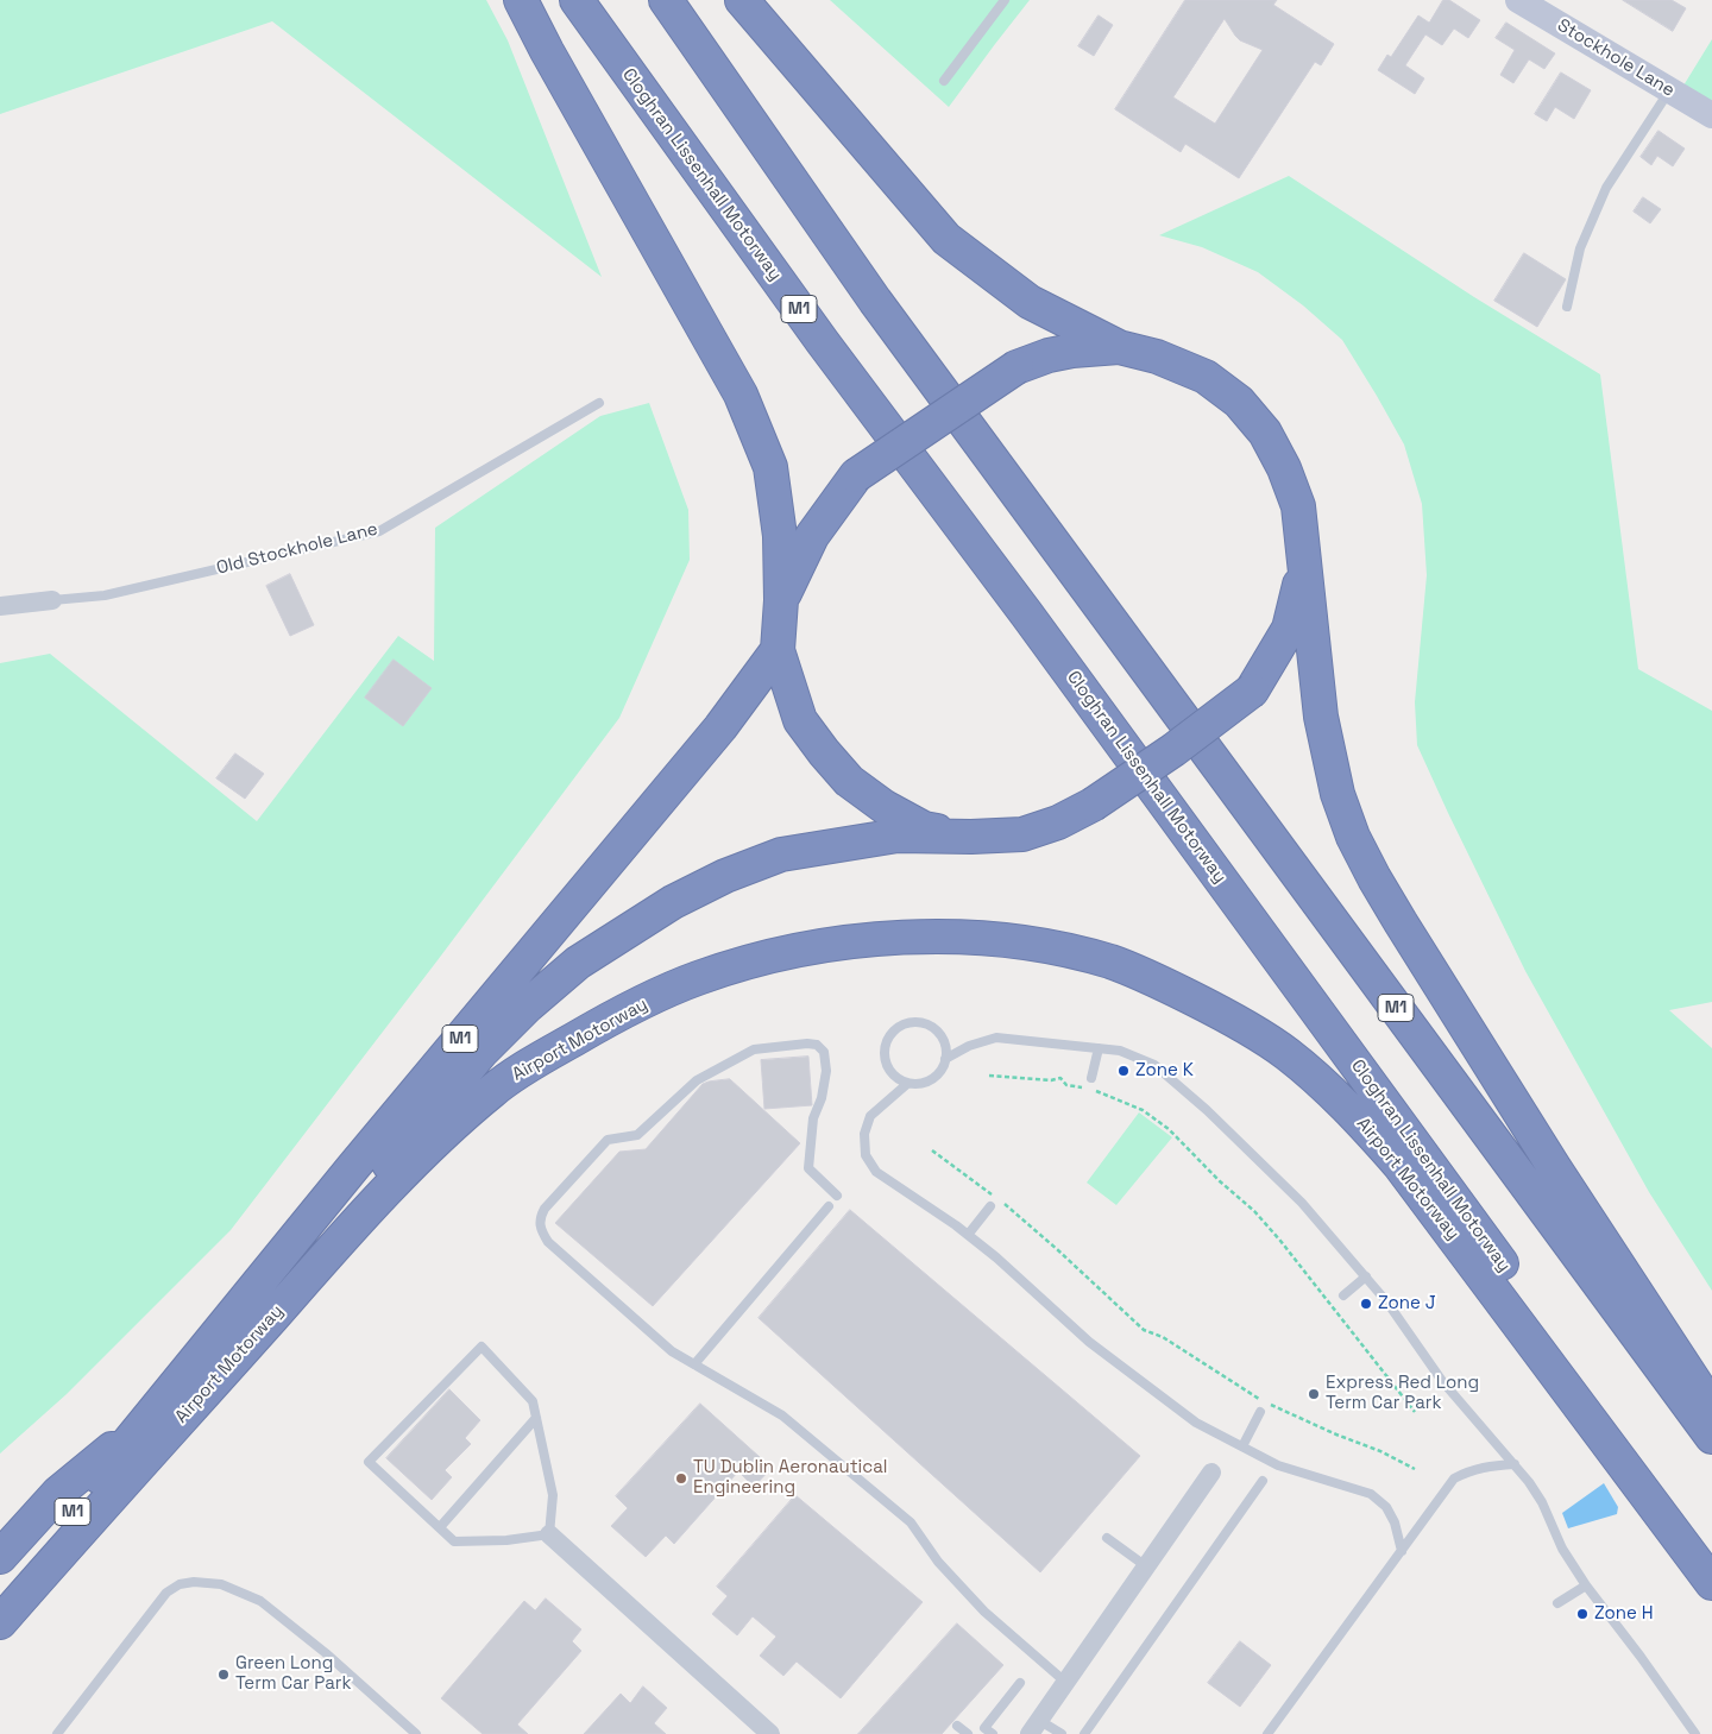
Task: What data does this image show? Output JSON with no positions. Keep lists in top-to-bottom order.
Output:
{
  "streets": {
    "highway": ["Cloghran Lissenhall Motorway", "M1", "Airport Motorway"],
    "street": ["Stockhole Lane", "Old Stockhole Lane"]
  },
  "crossings": [
    ["M1", "Airport Motorway"]
  ],
  "places": [
    "Zone K",
    "Zone J",
    "Express Red Long Term Car Park",
    "TU Dublin Aeronautical Engineering",
    "Zone H",
    "Green Long Term Car Park"
  ]
}
